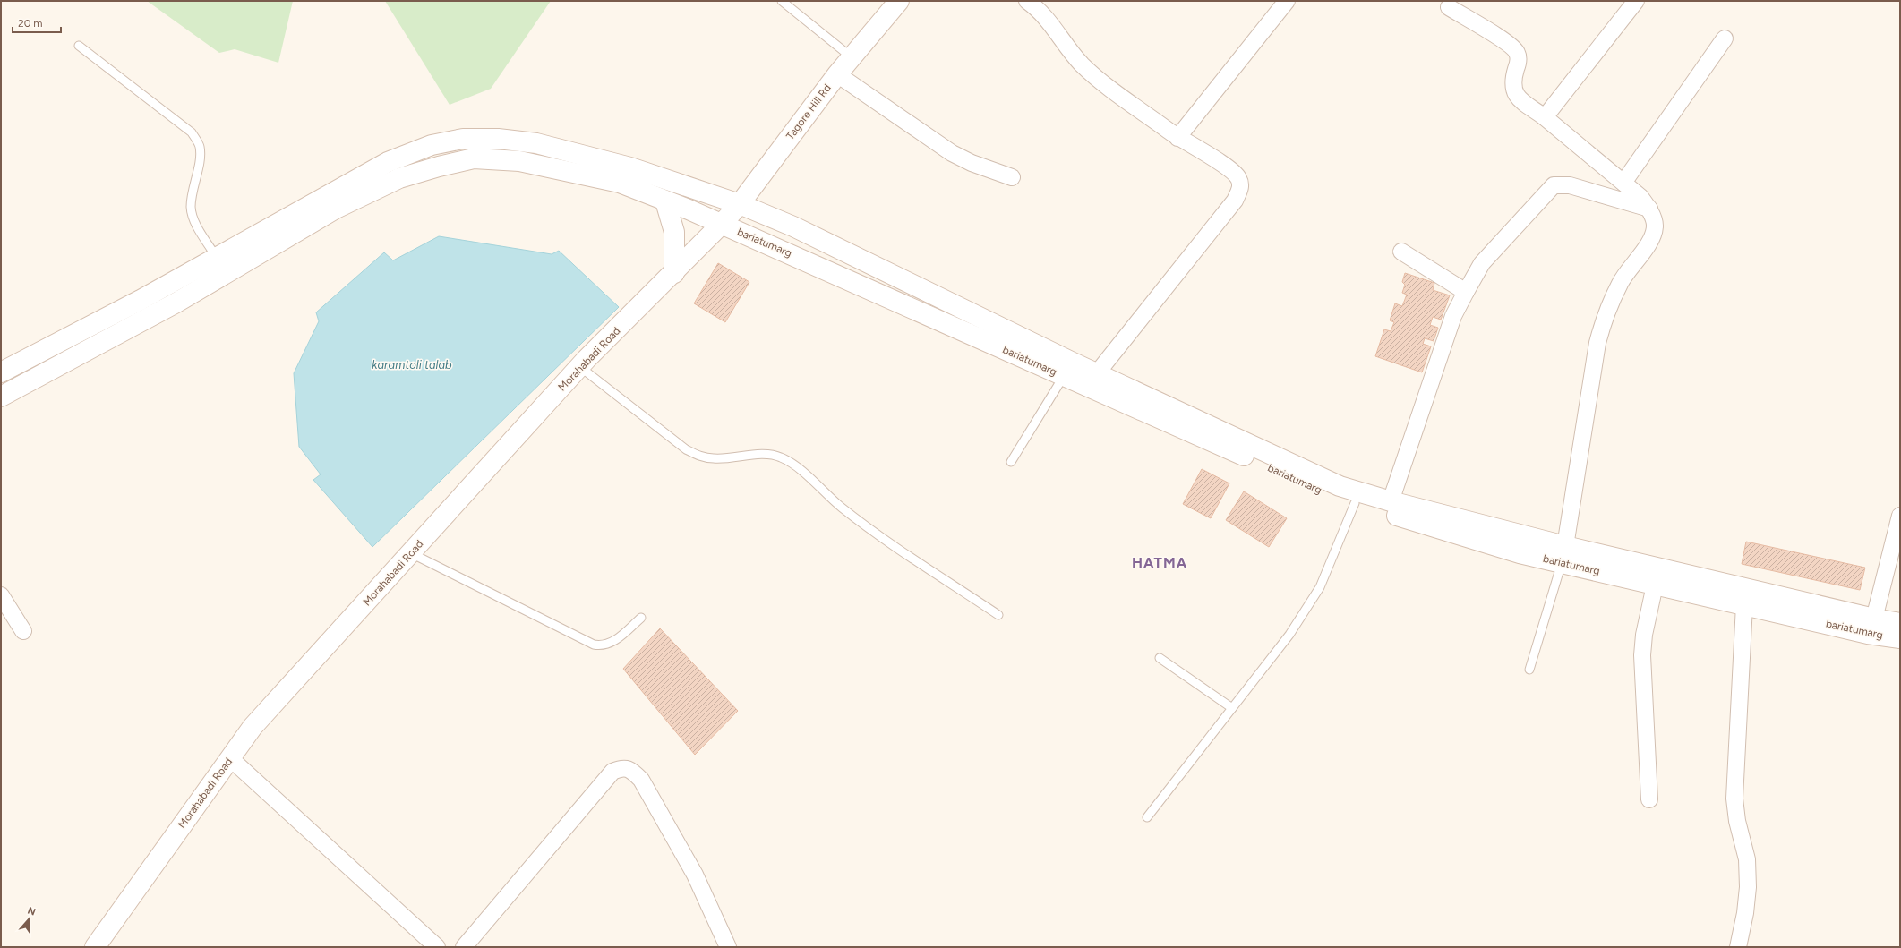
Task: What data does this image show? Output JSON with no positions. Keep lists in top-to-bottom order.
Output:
{
  "streets": {
    "main road": ["Tagore Hill Rd", "bariatumarg", "Morahabadi Road"]
  },
  "crossings": [
    ["Tagore Hill Rd", "bariatumarg"],
    ["Tagore Hill Rd", "Morahabadi Road"],
    ["bariatumarg", "Morahabadi Road"]
  ],
  "districts": ["HATMA"],
  "water": ["karamtoli talab"],
  "scale_bar": "20 m",
  "north": "top"
}
